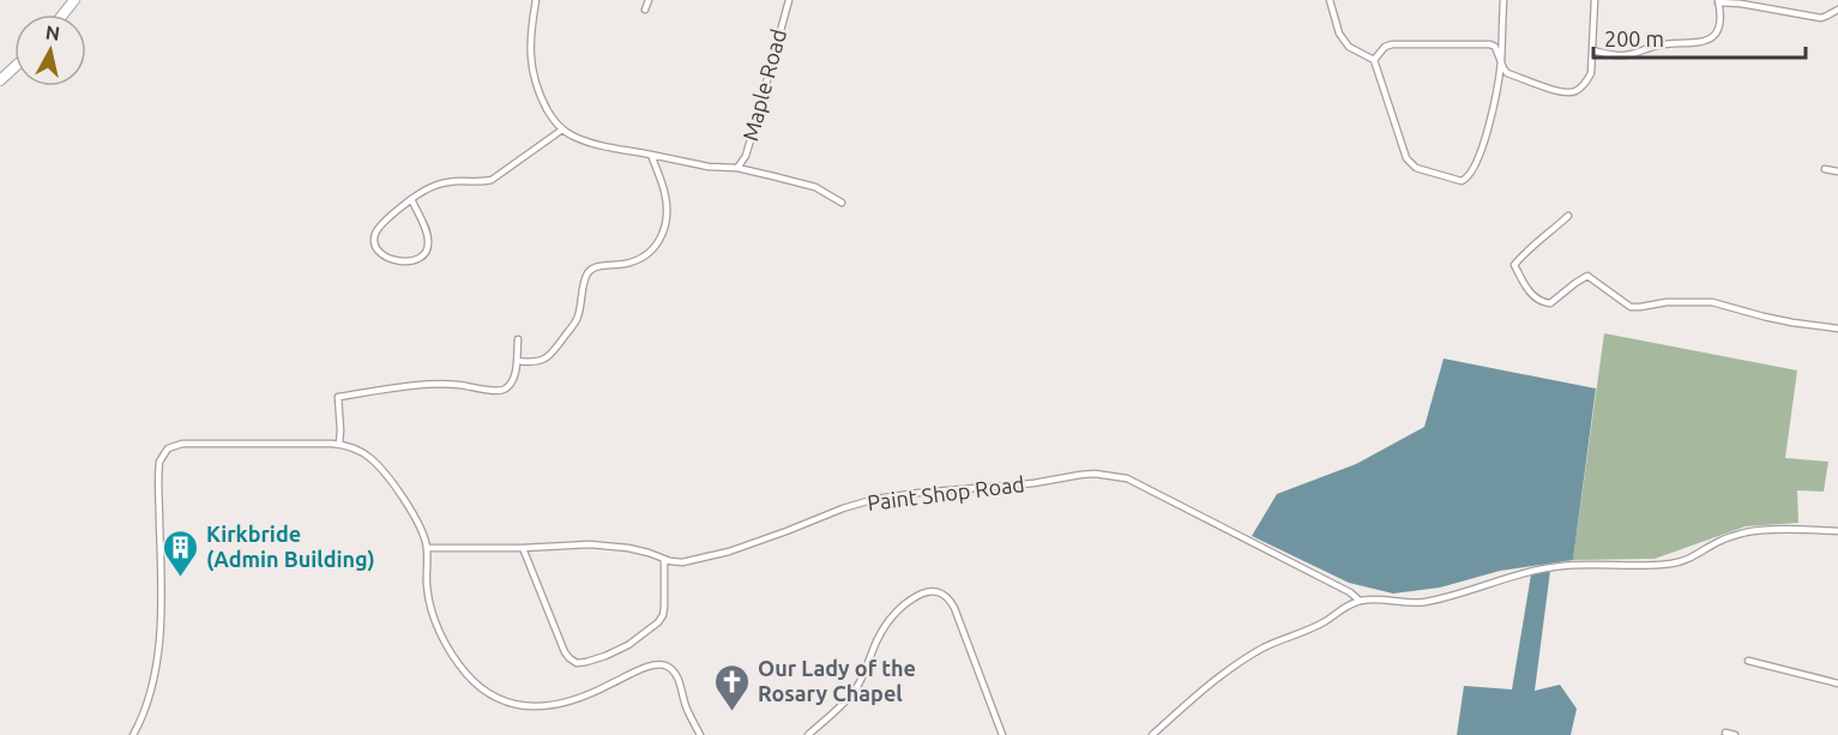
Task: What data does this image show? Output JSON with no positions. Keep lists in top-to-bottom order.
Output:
{
  "streets": {
    "street": ["Maple Road", "Paint Shop Road"]
  },
  "places": {
    "building": ["Kirkbride (Admin Building)"],
    "church": ["Our Lady of the Rosary Chapel"]
  },
  "scale_bar": "200 m",
  "north": "top"
}
